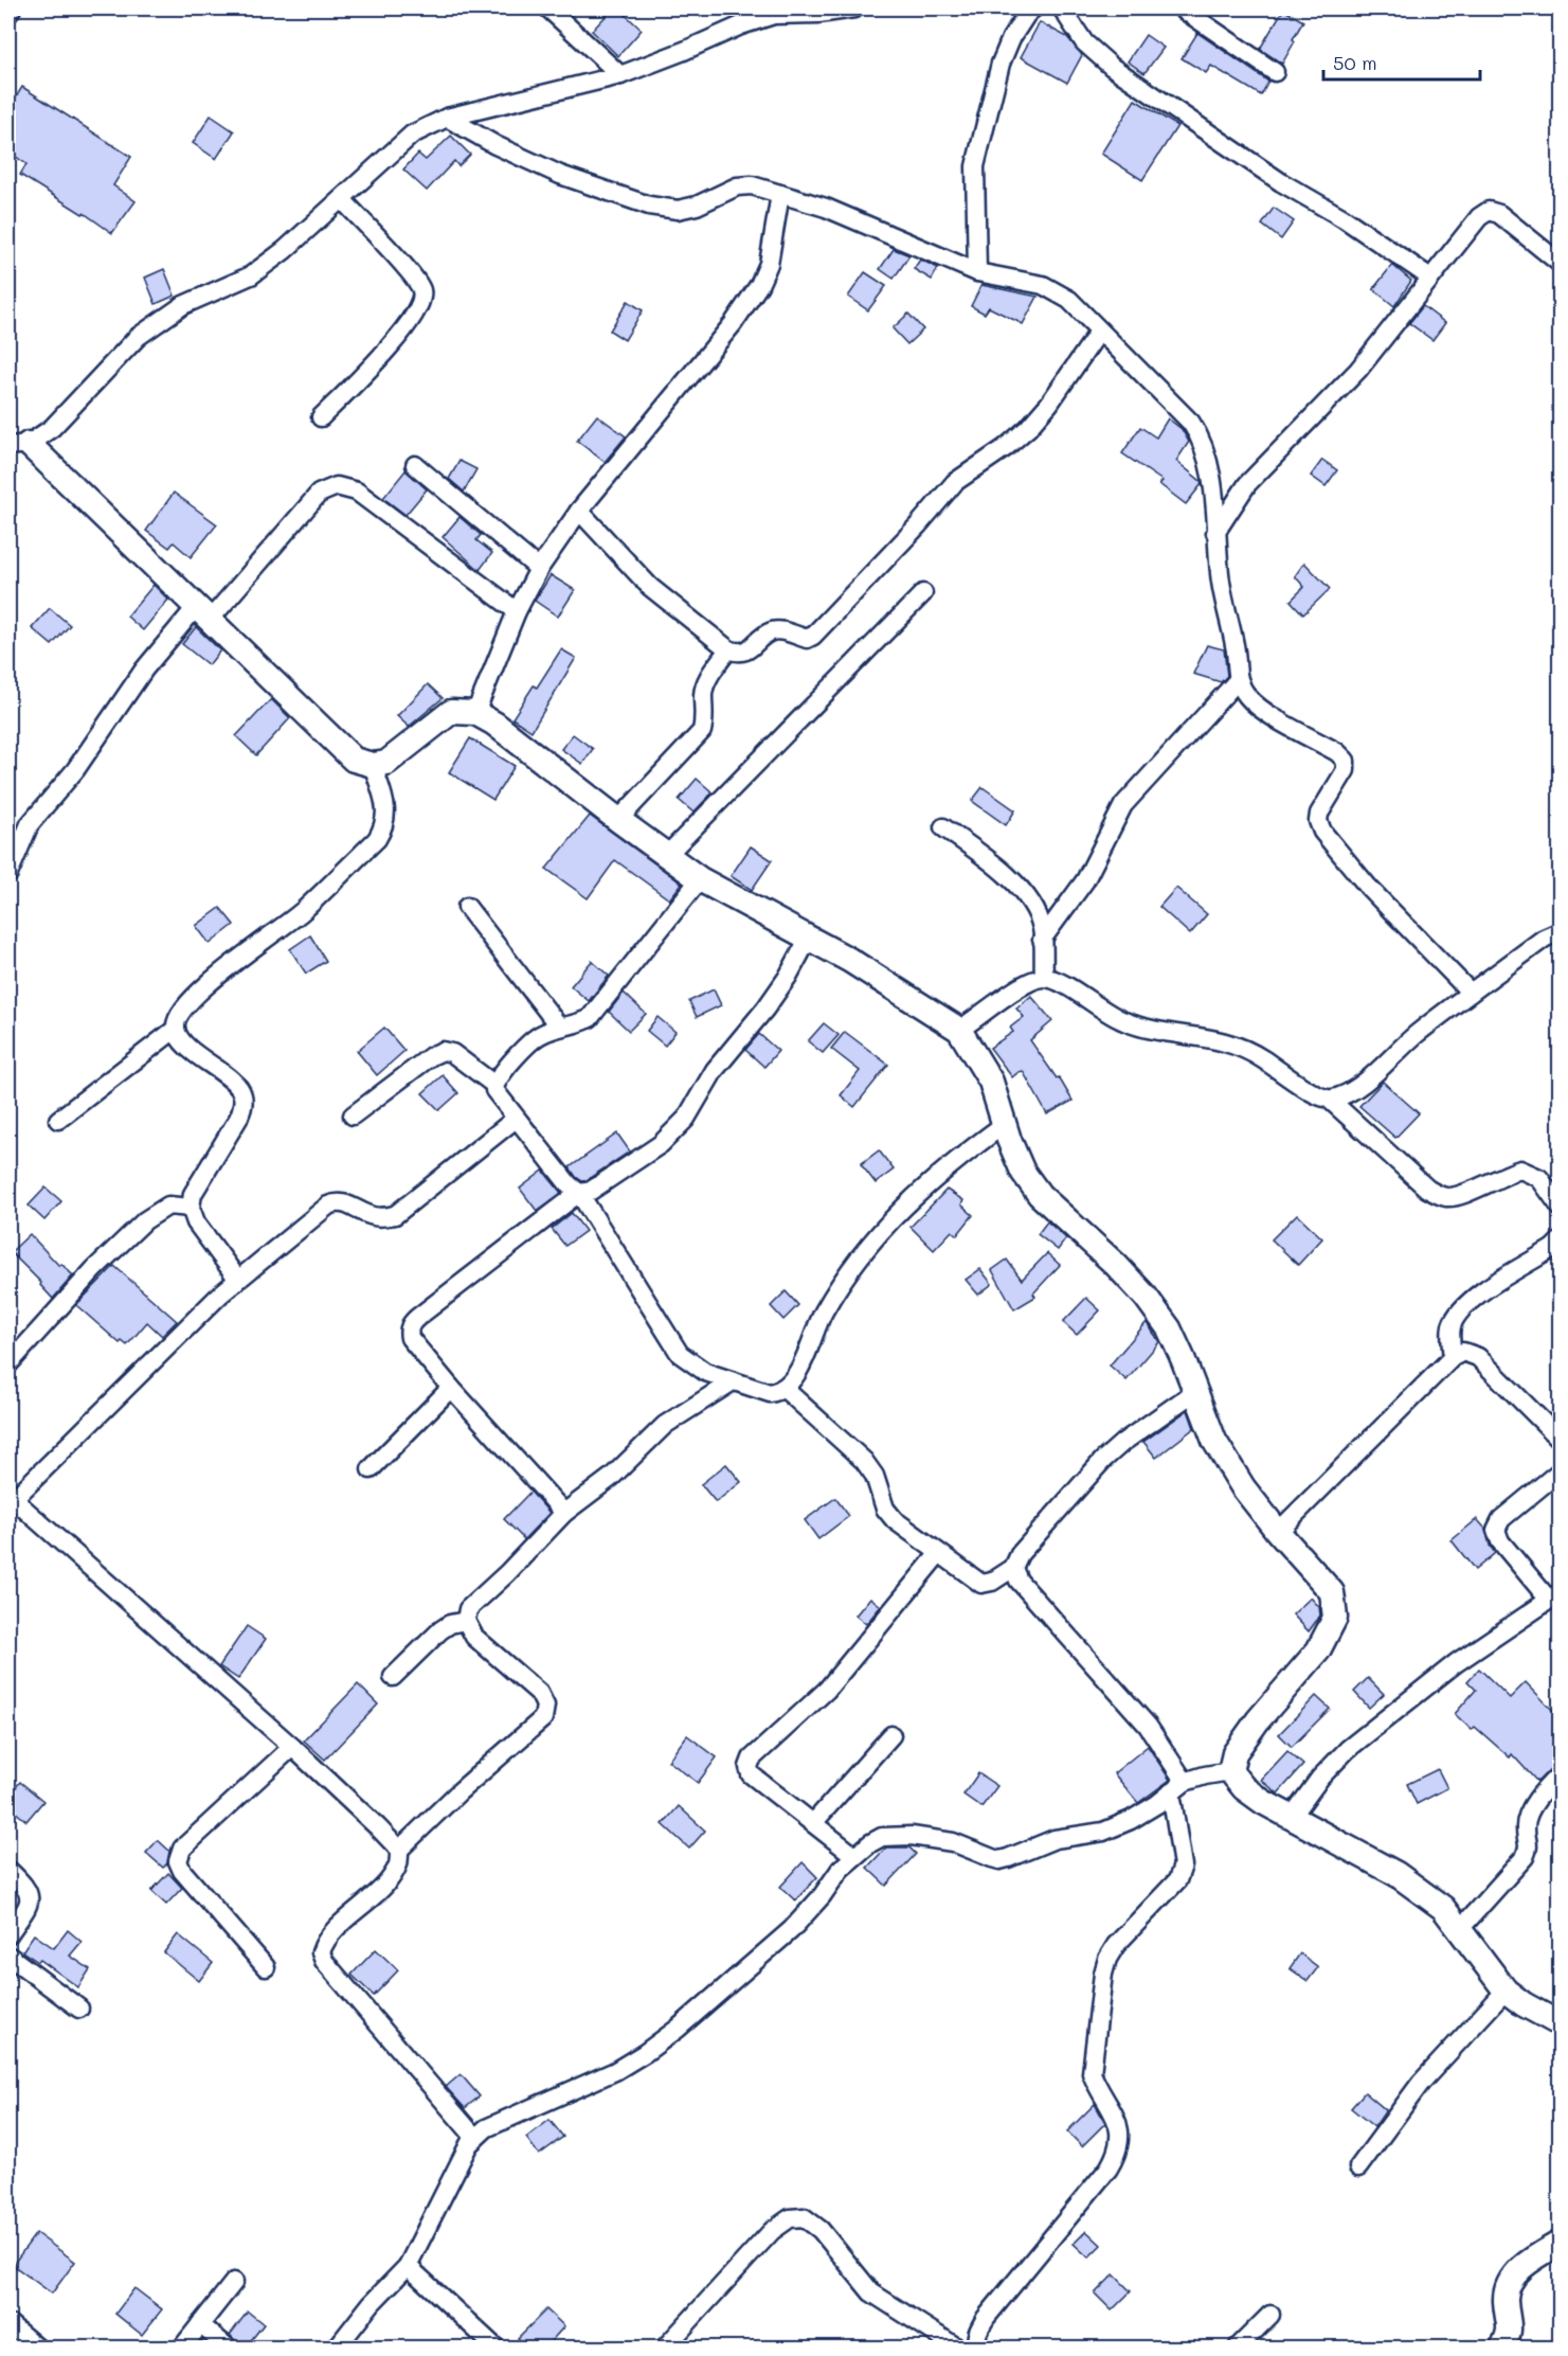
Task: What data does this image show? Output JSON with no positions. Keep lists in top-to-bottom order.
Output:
{
  "scale_bar": "50 m"
}
